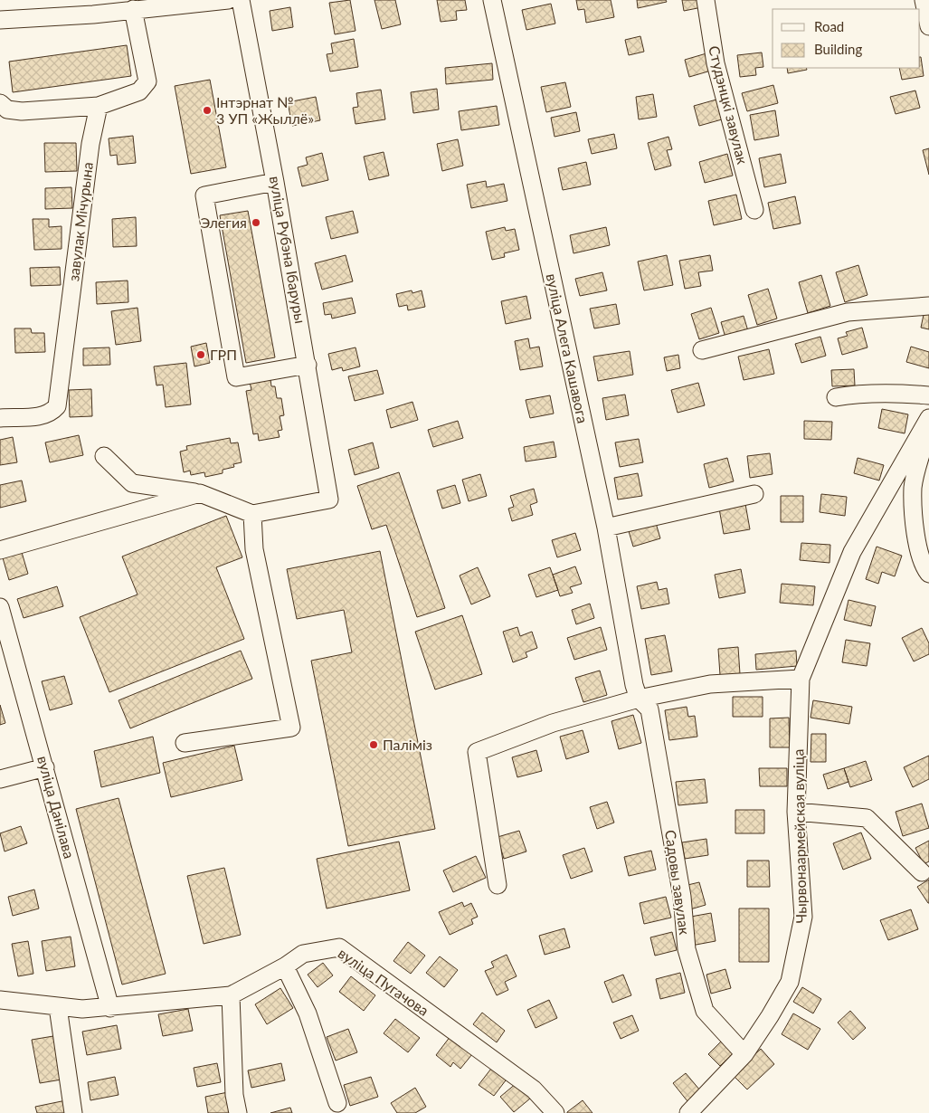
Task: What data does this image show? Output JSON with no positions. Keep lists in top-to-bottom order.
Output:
{
  "streets": {
    "street": [
      "Студэнцкі завулак",
      "завулак Мічурына",
      "вуліца Рубэна Ібаруры",
      "вуліца Алега Кашавога",
      "вуліца Данілава",
      "Чырвонаармейская вуліца",
      "Садовы завулак",
      "вуліца Пугачова"
    ]
  },
  "crossings": [
    ["вуліца Алега Кашавога", "Садовы завулак"],
    ["вуліца Данілава", "вуліца Пугачова"],
    ["Чырвонаармейская вуліца", "Садовы завулак"]
  ],
  "places": [
    "Інтэрнат № 3 УП «Жыллё»",
    "Элегия",
    "ГРП",
    "Паліміз"
  ],
  "legend": ["Road", "Building"]
}
